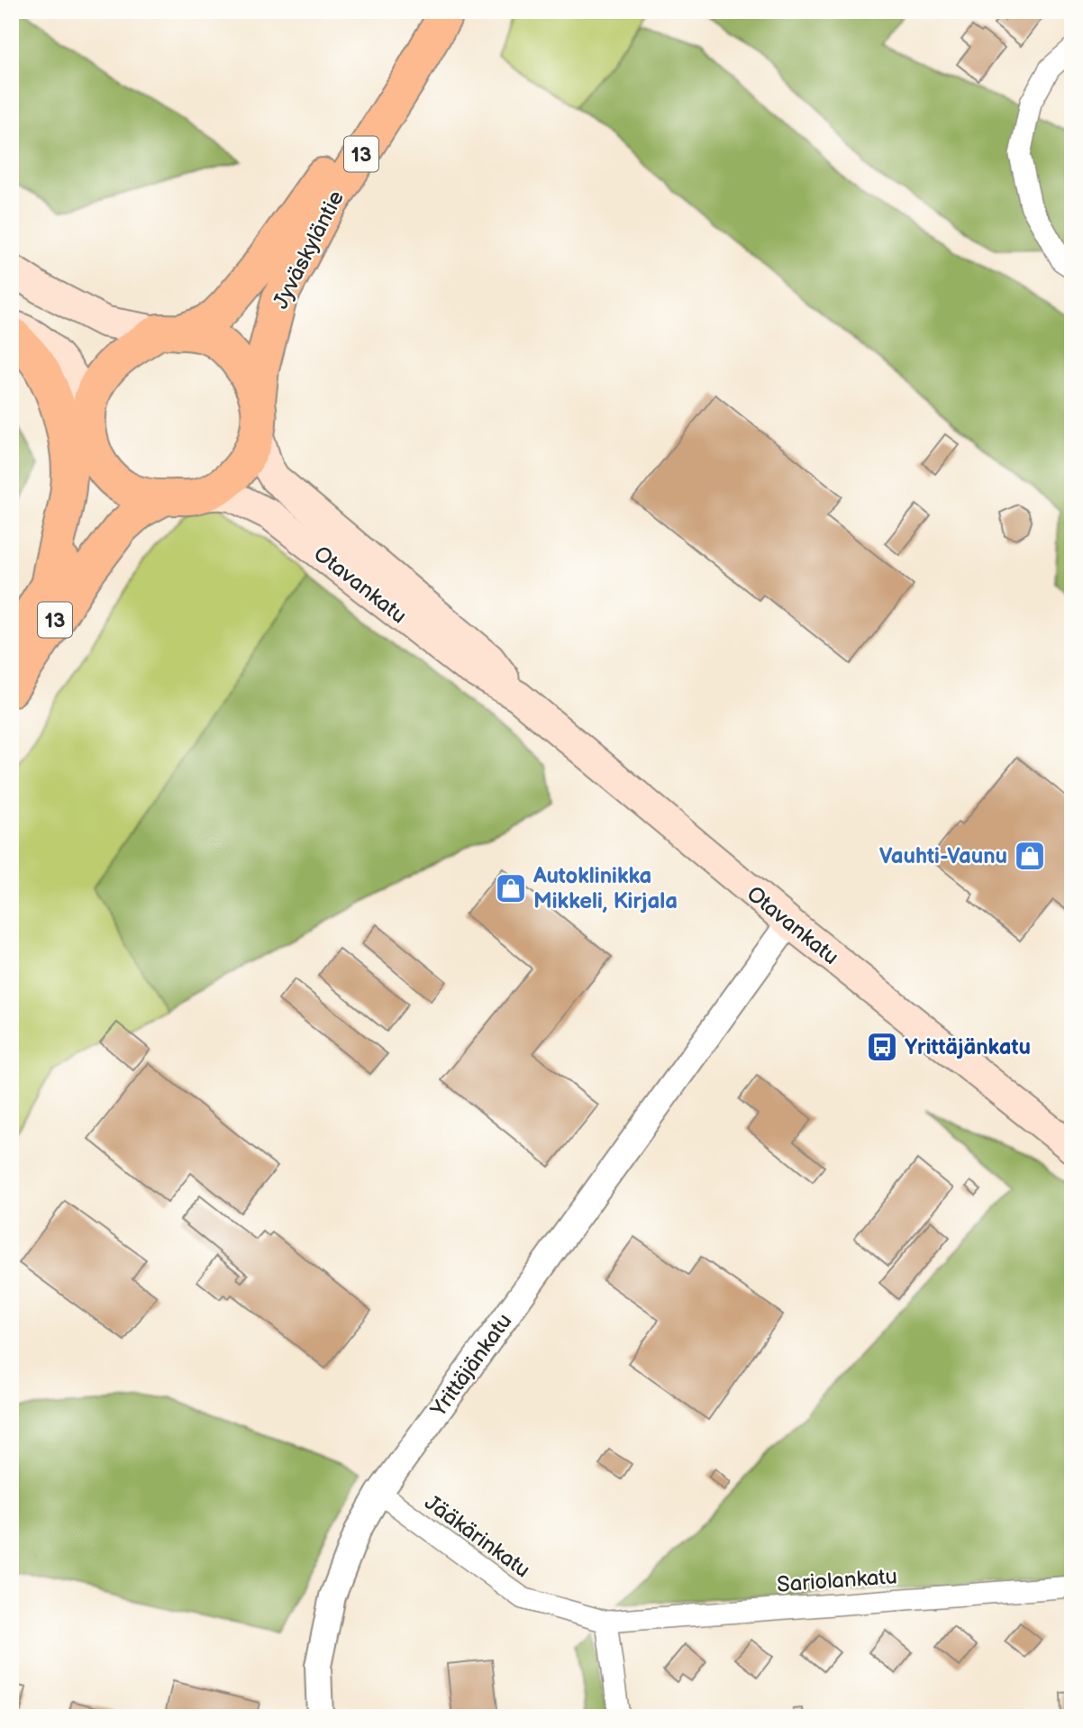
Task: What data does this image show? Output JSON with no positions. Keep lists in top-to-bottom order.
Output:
{
  "streets": {
    "highway": ["13", "Jyväskyläntie"],
    "main road": ["Otavankatu"],
    "street": ["Yrittäjänkatu", "Jääkärinkatu", "Sariolankatu"]
  },
  "crossings": [
    ["13", "Jyväskyläntie"],
    ["13", "Otavankatu"],
    ["Jyväskyläntie", "Otavankatu"],
    ["Otavankatu", "Yrittäjänkatu"],
    ["Yrittäjänkatu", "Jääkärinkatu"],
    ["Jääkärinkatu", "Sariolankatu"]
  ],
  "places": {
    "shop": ["Vauhti-Vaunu", "Autoklinikka Mikkeli, Kirjala"],
    "bus stop": ["Yrittäjänkatu"]
  }
}
